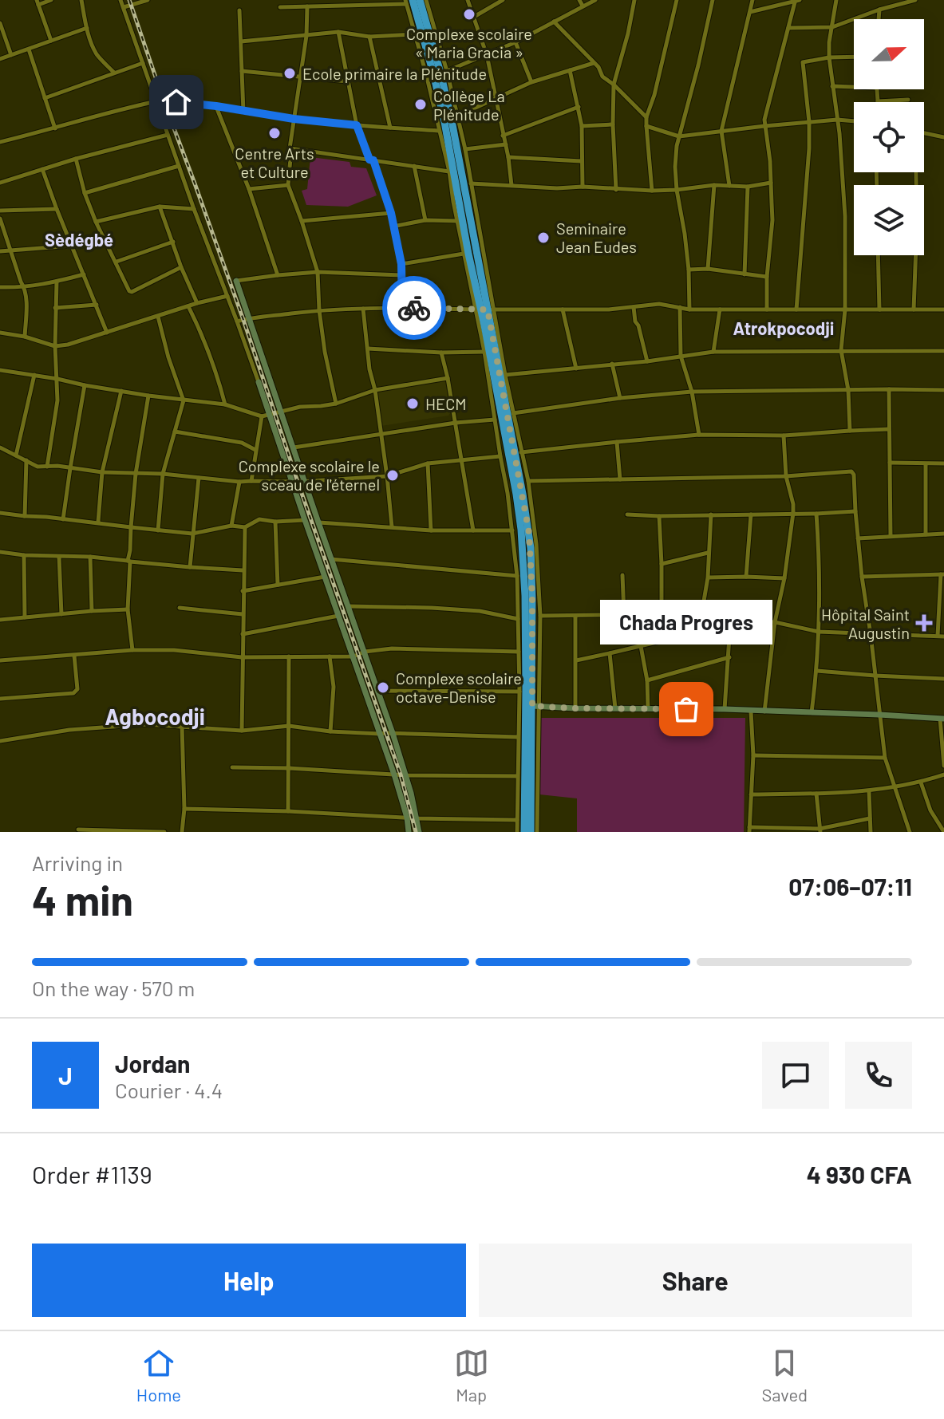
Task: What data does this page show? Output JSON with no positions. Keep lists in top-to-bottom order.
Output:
{
  "districts": ["Sèdégbé", "Atrokpocodji", "Agbocodji"],
  "places": {
    "other": [
      "Complexe scolaire « Maria Gracia »",
      "Ecole primaire la Plénitude",
      "Collège La Plénitude",
      "Centre Arts et Culture",
      "Seminaire Jean Eudes",
      "HECM",
      "Complexe scolaire le sceau de l'éternel",
      "Complexe scolaire octave-Denise",
      "Chada Progres"
    ],
    "health": ["Hôpital Saint Augustin"]
  },
  "north": "right",
  "page": {
    "bubble": "Chada Progres",
    "heading": ["4 min", "Arriving in", "07:06–07:11"],
    "panel": [
      "Jordan",
      "Courier · 4.4",
      "Order #1139",
      "4 930 CFA"
    ],
    "bar": "On the way · 570 m",
    "round": "J",
    "buttons": ["Help", "Share"],
    "tabs": ["Home", "Map", "Saved"]
  }
}
